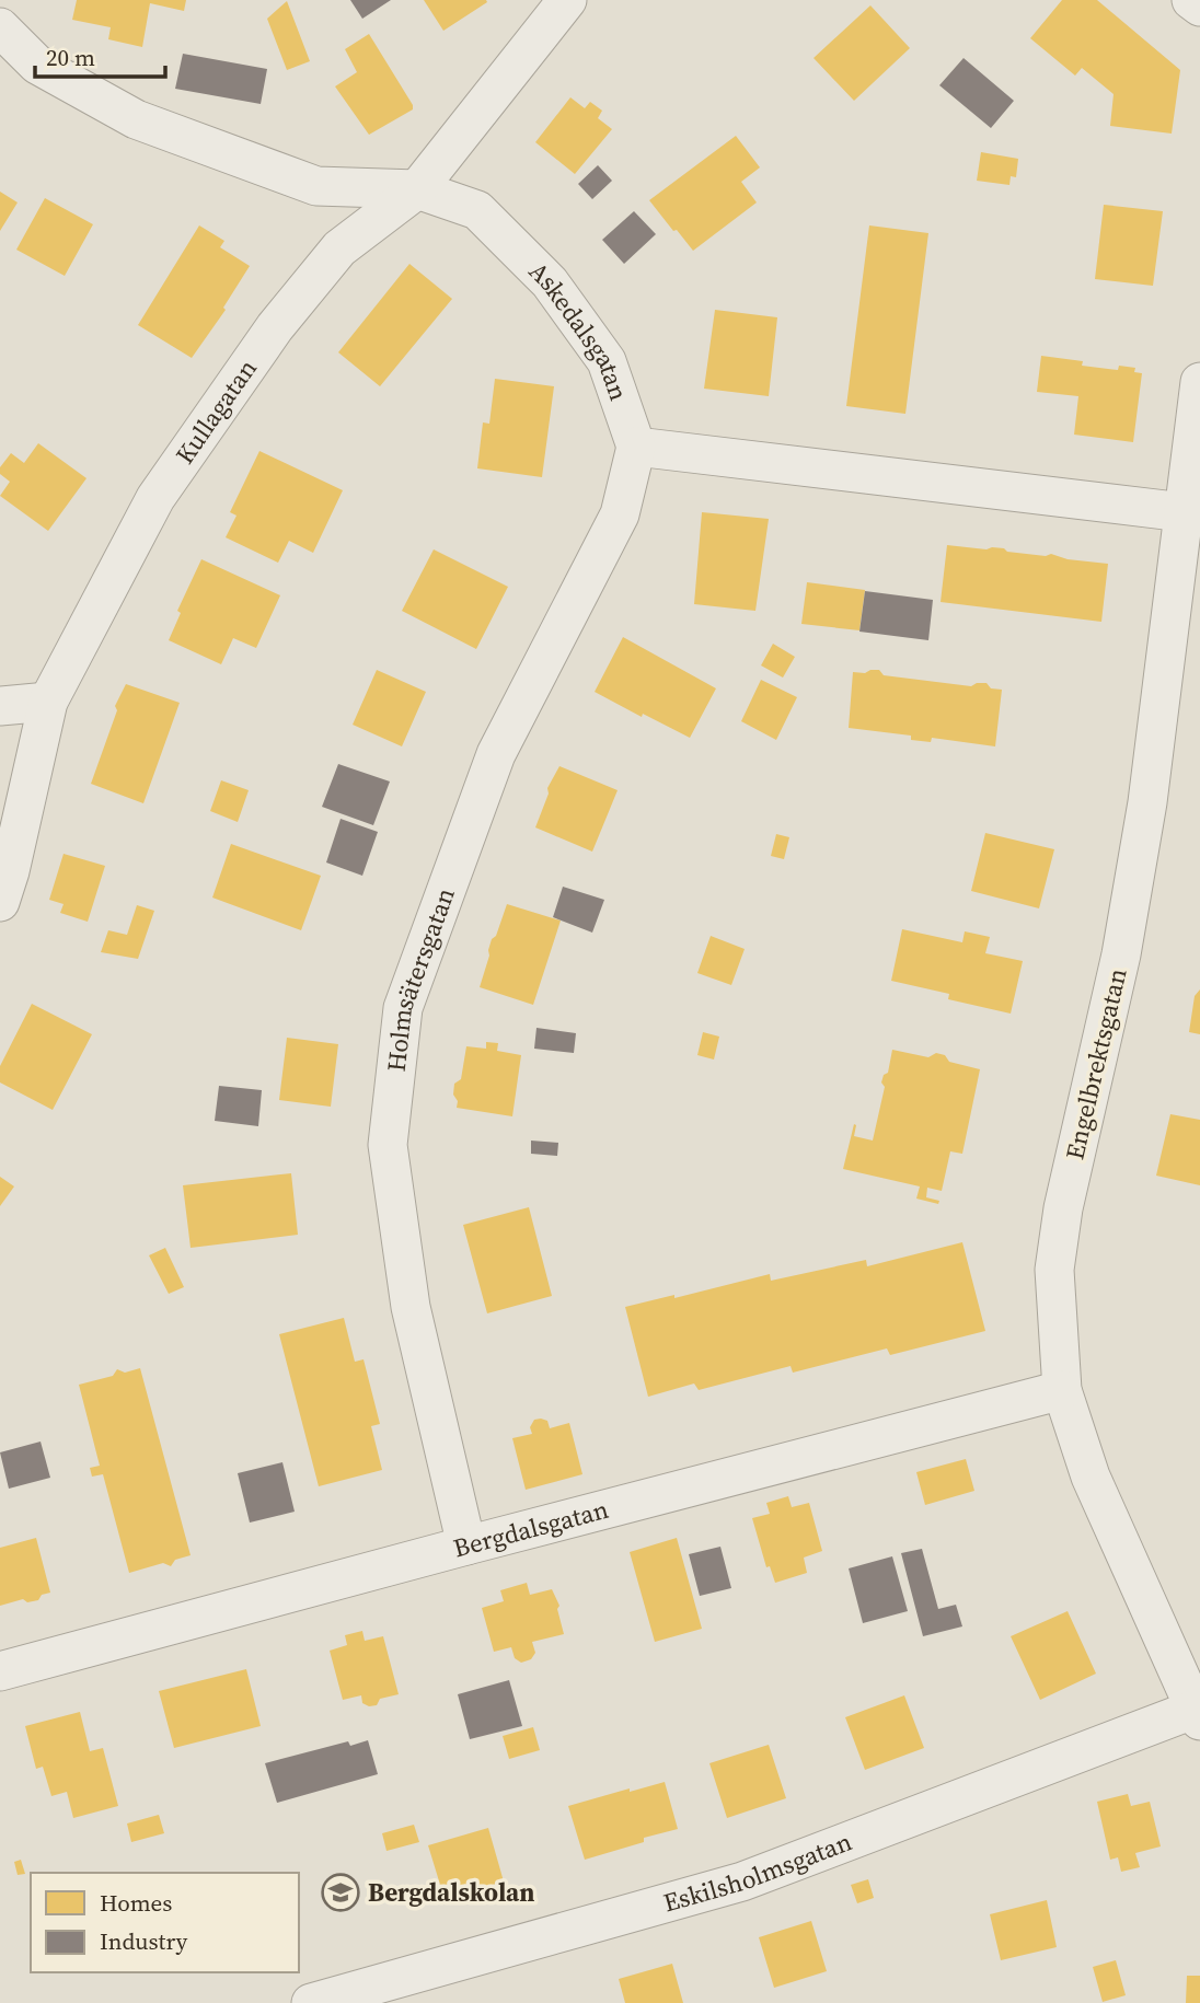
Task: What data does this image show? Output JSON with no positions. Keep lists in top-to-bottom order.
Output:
{
  "streets": {
    "street": [
      "Askedalsgatan",
      "Kullagatan",
      "Holmsätersgatan",
      "Engelbrektsgatan",
      "Bergdalsgatan",
      "Eskilsholmsgatan"
    ]
  },
  "crossings": [
    ["Askedalsgatan", "Kullagatan"],
    ["Askedalsgatan", "Holmsätersgatan"],
    ["Holmsätersgatan", "Bergdalsgatan"],
    ["Engelbrektsgatan", "Bergdalsgatan"],
    ["Engelbrektsgatan", "Eskilsholmsgatan"]
  ],
  "places": {
    "school or university": ["Bergdalskolan"]
  },
  "legend": ["Homes", "Industry"],
  "scale_bar": "20 m"
}
